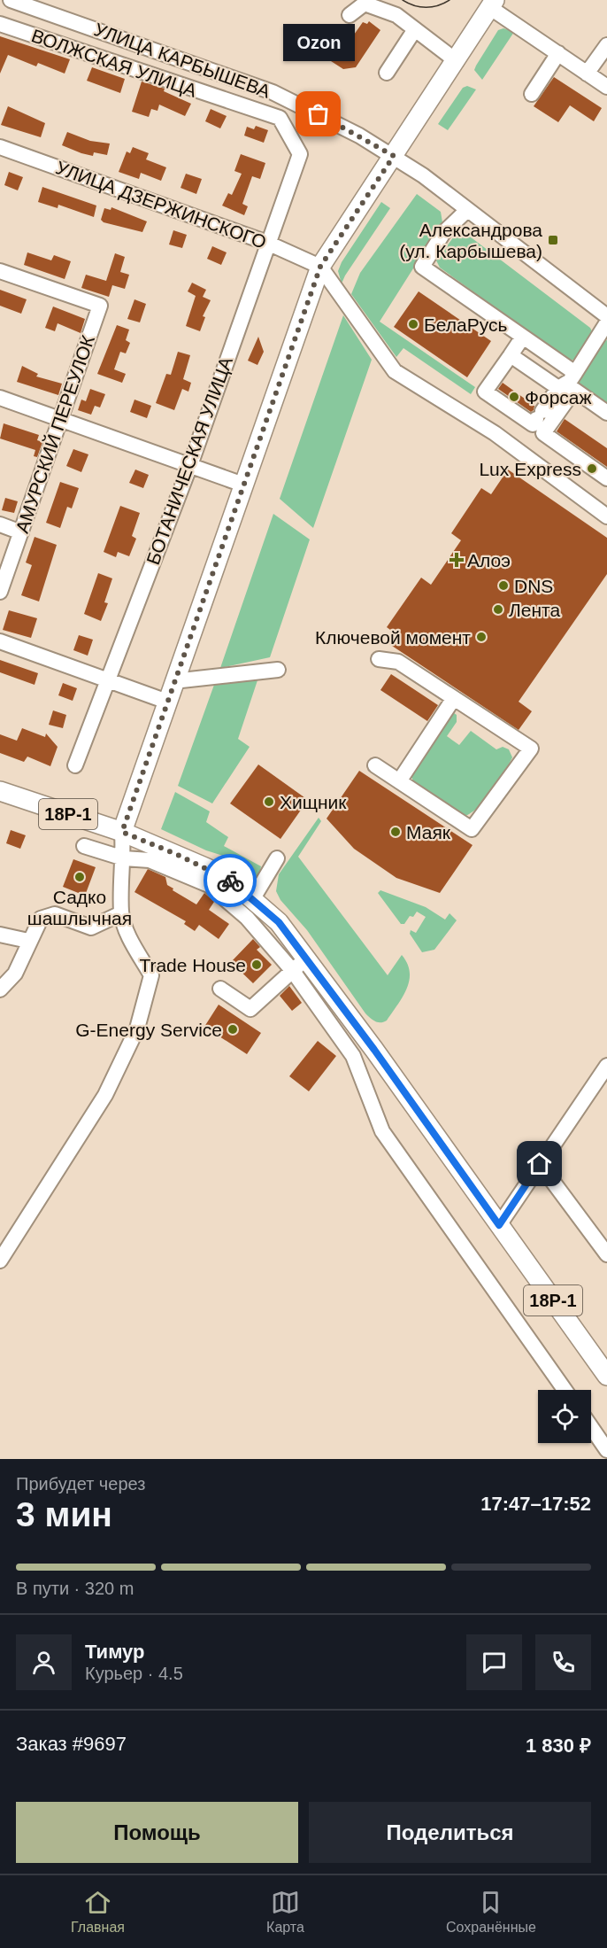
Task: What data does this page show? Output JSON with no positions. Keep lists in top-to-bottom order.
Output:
{
  "streets": {
    "main road": ["18Р-1"],
    "street": [
      "УЛИЦА КАРБЫШЕВА",
      "ВОЛЖСКАЯ УЛИЦА",
      "УЛИЦА ДЗЕРЖИНСКОГО",
      "АМУРСКИЙ ПЕРЕУЛОК",
      "БОТАНИЧЕСКАЯ УЛИЦА"
    ]
  },
  "crossings": [
    ["ВОЛЖСКАЯ УЛИЦА", "БОТАНИЧЕСКАЯ УЛИЦА"],
    ["УЛИЦА ДЗЕРЖИНСКОГО", "БОТАНИЧЕСКАЯ УЛИЦА"]
  ],
  "places": {
    "other": [
      "Ozon",
      "БелаРусь",
      "Форсаж",
      "Lux Express",
      "DNS",
      "Лента",
      "Ключевой момент",
      "Хищник",
      "Маяк",
      "Садко шашлычная",
      "Trade House",
      "G-Energy Service"
    ],
    "transit": ["Александрова (ул. Карбышева)"],
    "health": ["Алоэ"]
  },
  "page": {
    "bubble": "Ozon",
    "heading": ["3 мин", "Прибудет через", "17:47–17:52"],
    "panel": [
      "Тимур",
      "Курьер · 4.5",
      "Заказ #9697",
      "1 830 ₽"
    ],
    "bar": "В пути · 320 m",
    "buttons": ["Помощь", "Поделиться"],
    "tabs": ["Главная", "Карта", "Сохранённые"]
  }
}
